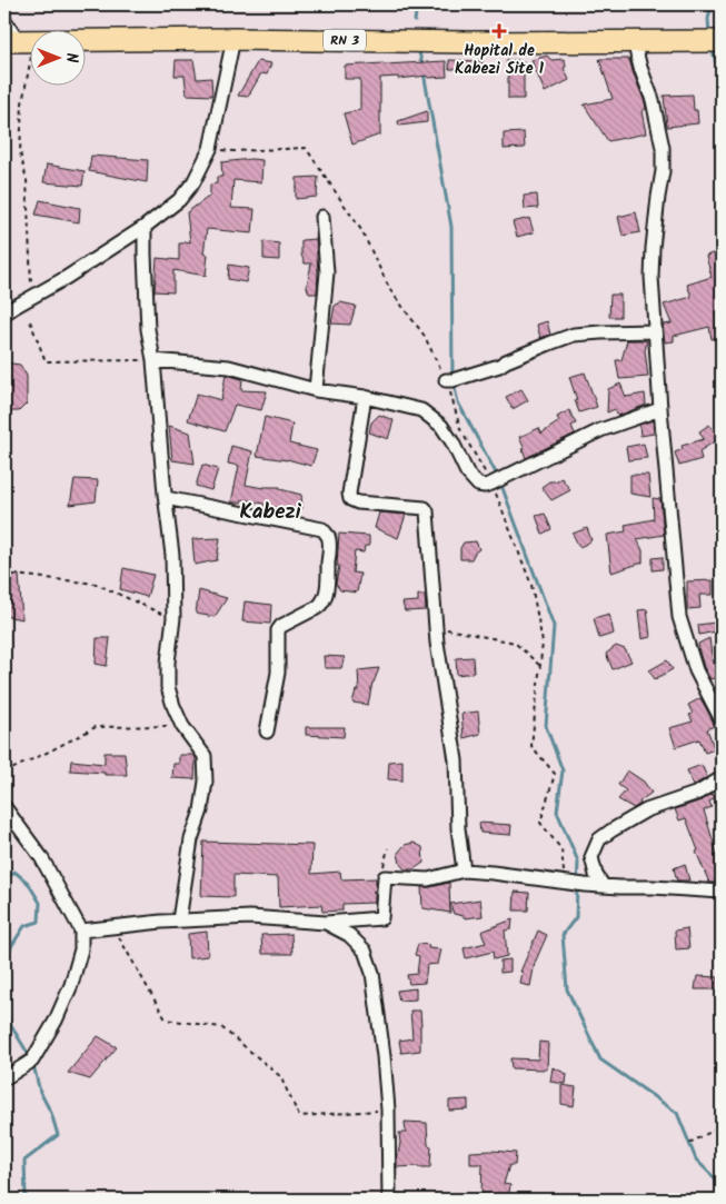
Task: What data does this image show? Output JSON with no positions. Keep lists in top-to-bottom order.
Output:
{
  "streets": {
    "highway": ["RN 3"]
  },
  "districts": ["Kabezi"],
  "places": {
    "health": ["Hopital de Kabezi Site 1"]
  },
  "north": "right"
}
